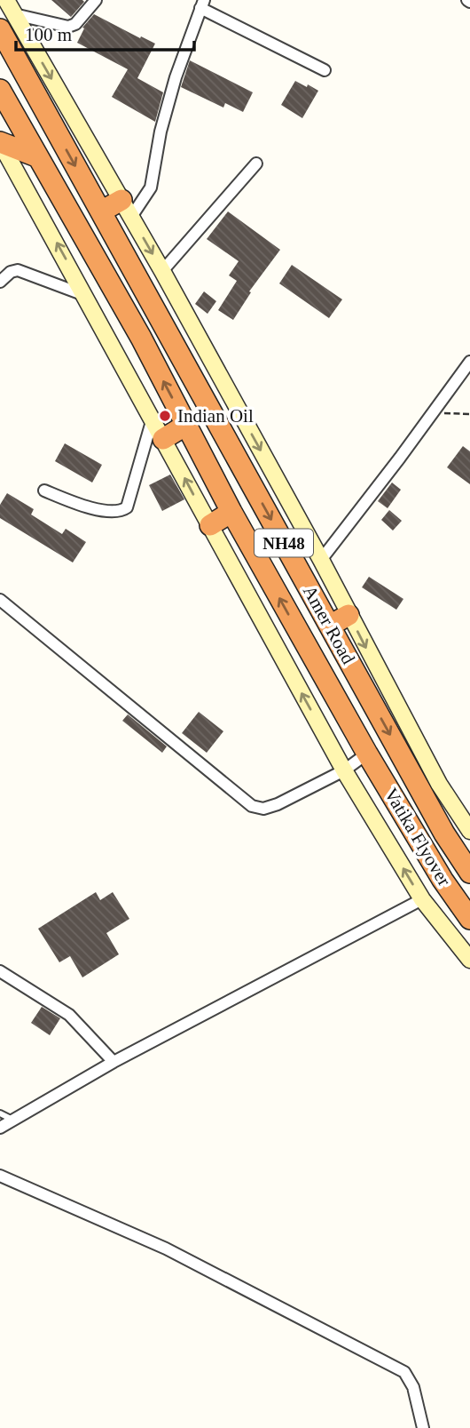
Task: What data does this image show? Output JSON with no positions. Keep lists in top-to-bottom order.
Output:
{
  "streets": {
    "highway": ["NH48", "Amer Road", "Vatika Flyover"]
  },
  "crossings": [
    ["NH48", "Amer Road"],
    ["NH48", "Vatika Flyover"]
  ],
  "places": ["Indian Oil"],
  "scale_bar": "100 m"
}
